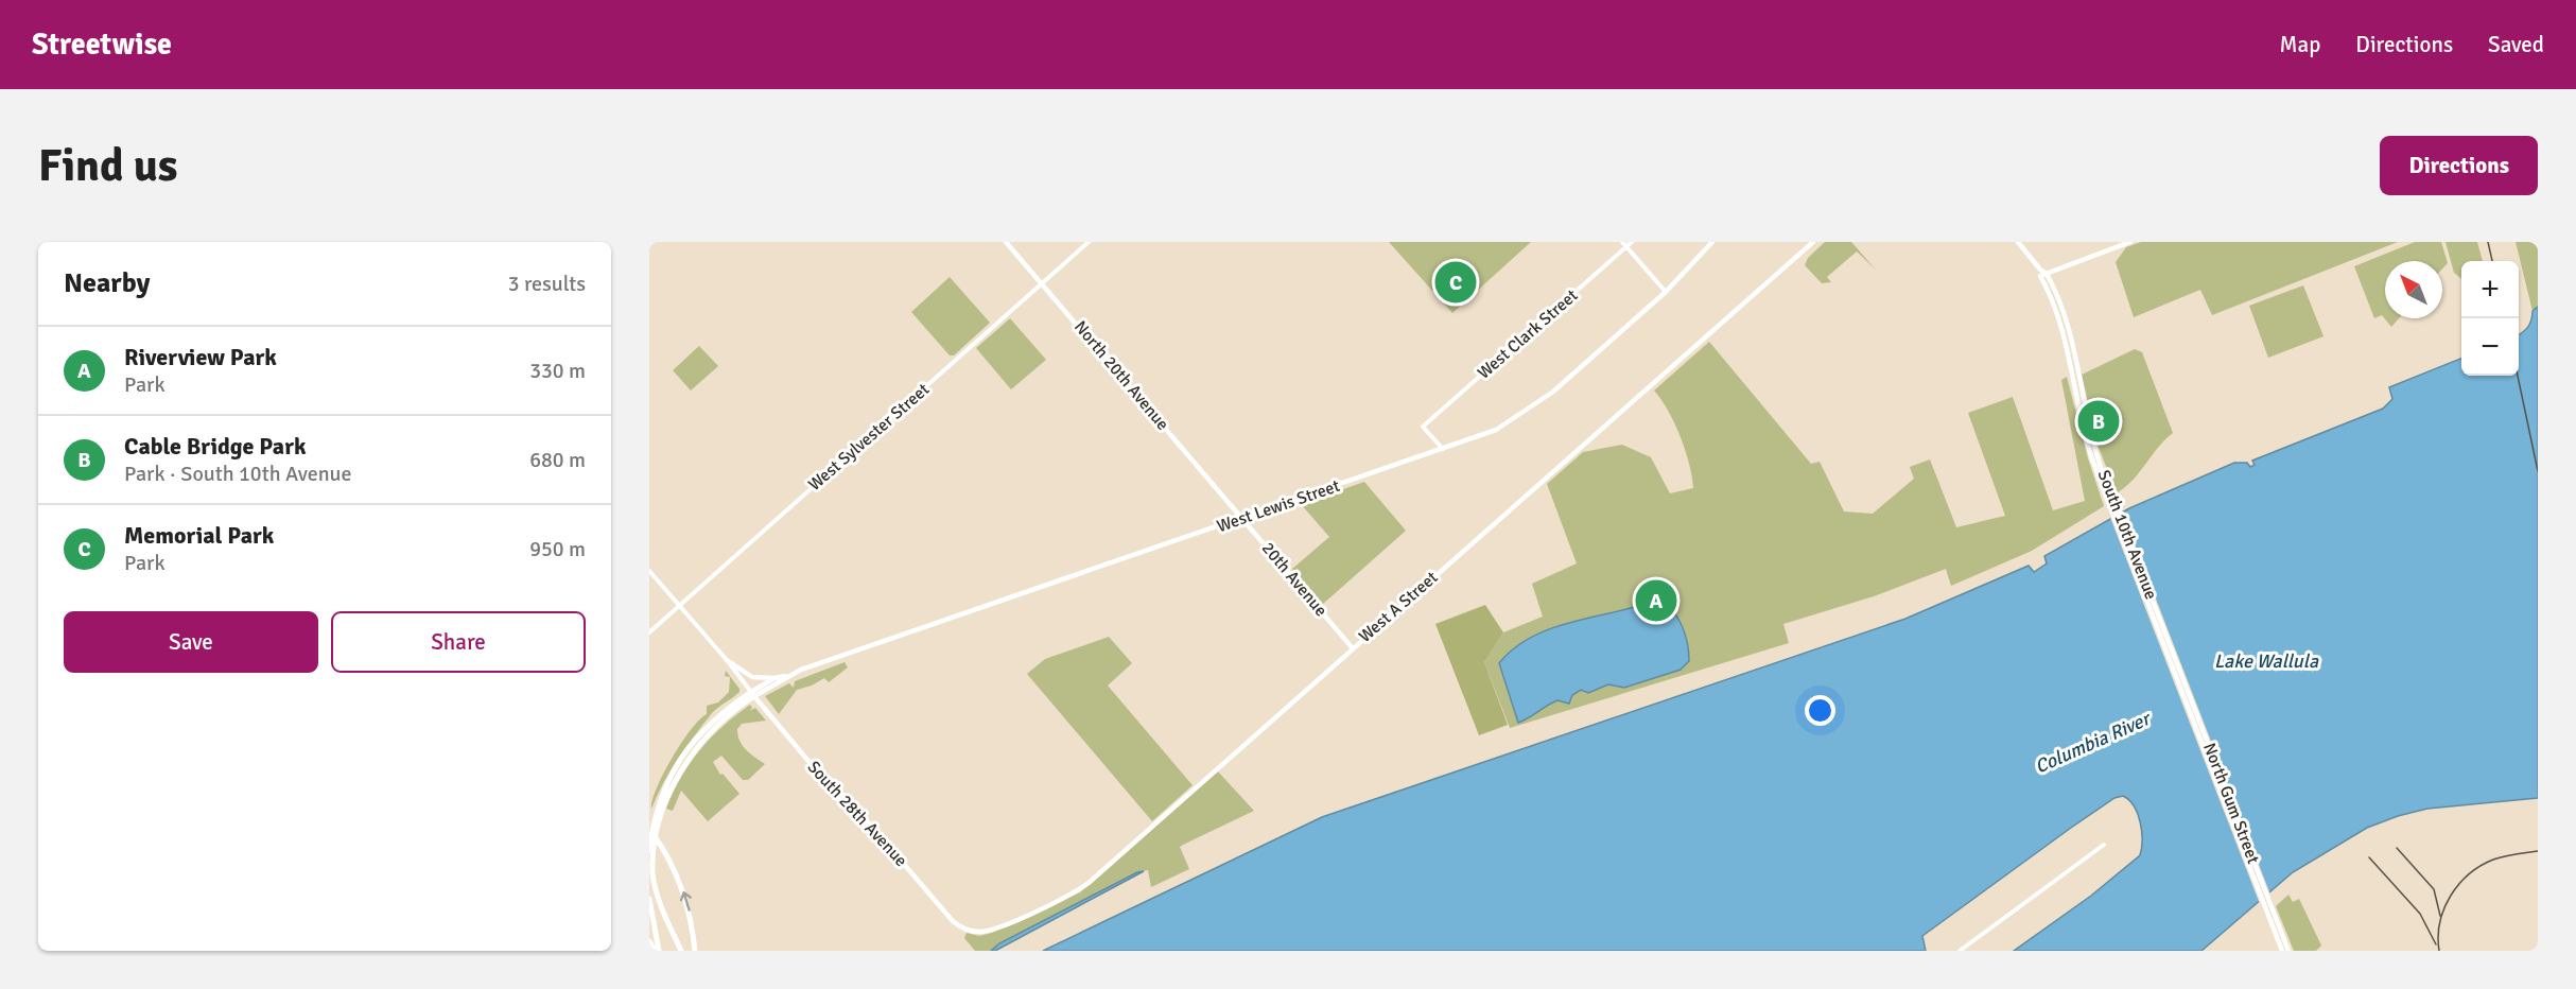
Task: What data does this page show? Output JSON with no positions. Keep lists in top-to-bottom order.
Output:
{
  "streets": {
    "main road": [
      "North 20th Avenue",
      "West Lewis Street",
      "South 10th Avenue",
      "20th Avenue",
      "West A Street",
      "North Gum Street",
      "South 28th Avenue"
    ],
    "street": ["West Clark Street", "West Sylvester Street"]
  },
  "crossings": [
    ["West Clark Street", "West Lewis Street"],
    ["North 20th Avenue", "West Sylvester Street"],
    ["North 20th Avenue", "20th Avenue"],
    ["West Lewis Street", "20th Avenue"],
    ["West Lewis Street", "South 28th Avenue"],
    ["South 10th Avenue", "North Gum Street"],
    ["20th Avenue", "West A Street"],
    ["West A Street", "South 28th Avenue"]
  ],
  "water": ["Lake Wallula", "Columbia River"],
  "north": "top left",
  "page": {
    "header": "Streetwise",
    "nav": ["Map", "Directions", "Saved"],
    "buttons": [
      "Directions",
      ["Save", "Share"]
    ],
    "title": "Find us",
    "heading": ["Nearby", "3 results"],
    "pins": ["C", "B", "A"],
    "map_buttons": ["+", "−"],
    "list": [
      {
        "mark": "A",
        "name": "Riverview Park",
        "note": "Park",
        "value": "330 m"
      },
      {
        "mark": "B",
        "name": "Cable Bridge Park",
        "note": "Park · South 10th Avenue",
        "value": "680 m"
      },
      {
        "mark": "C",
        "name": "Memorial Park",
        "note": "Park",
        "value": "950 m"
      }
    ]
  }
}
